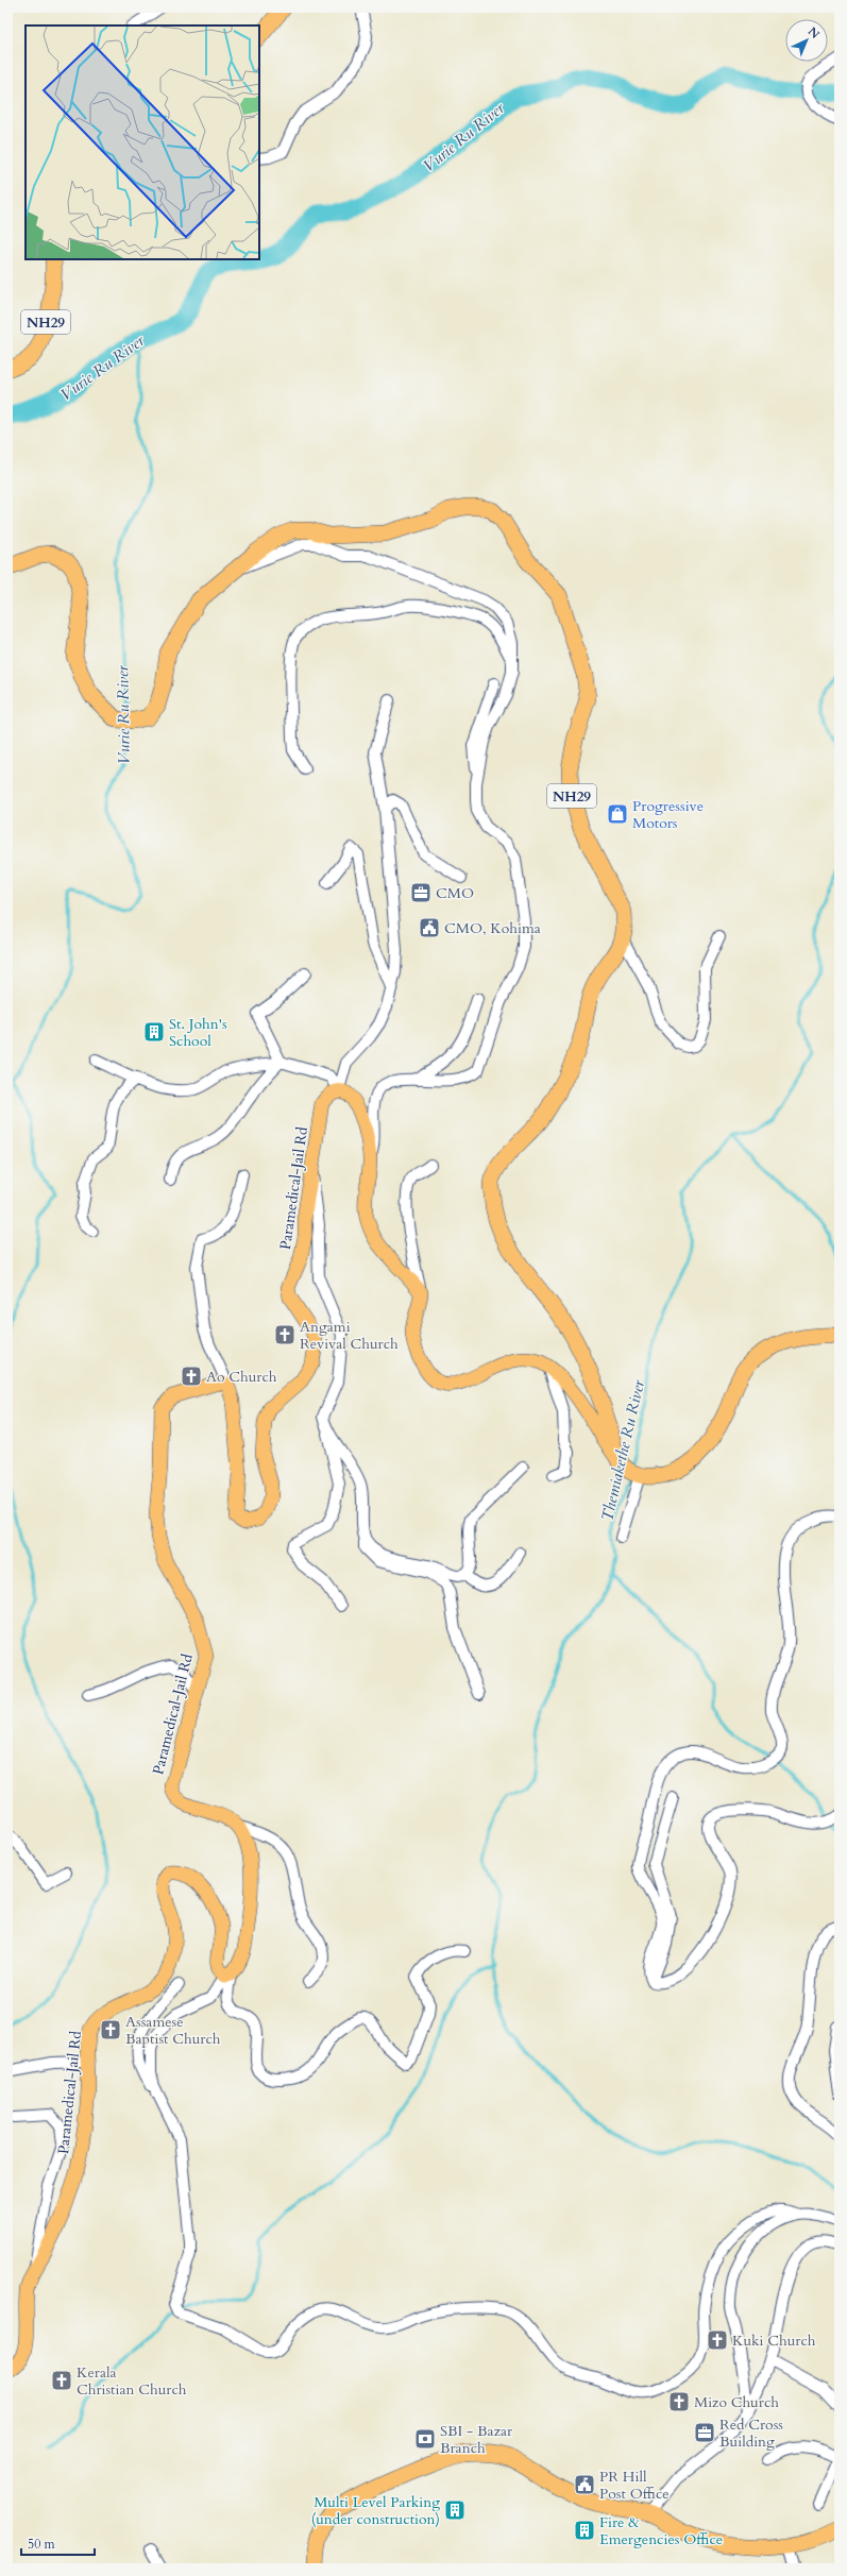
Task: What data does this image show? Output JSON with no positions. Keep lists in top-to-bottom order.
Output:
{
  "streets": {
    "highway": ["NH29"],
    "main road": ["Paramedical-Jail Rd"]
  },
  "water": ["Vurie Ru River", "Themiakethe Ru River"],
  "places": {
    "shop": ["Progressive Motors"],
    "office": ["CMO", "Red Cross Building"],
    "public building": ["CMO, Kohima", "PR Hill Post Office"],
    "building": ["St. John's School", "Multi Level Parking (under construction)", "Fire & Emergencies Office"],
    "church": [
      "Angami Revival Church",
      "Ao Church",
      "Assamese Baptist Church",
      "Kuki Church",
      "Kerala Christian Church",
      "Mizo Church"
    ],
    "bank": ["SBI - Bazar Branch"]
  },
  "scale_bar": "50 m",
  "north": "top right"
}
